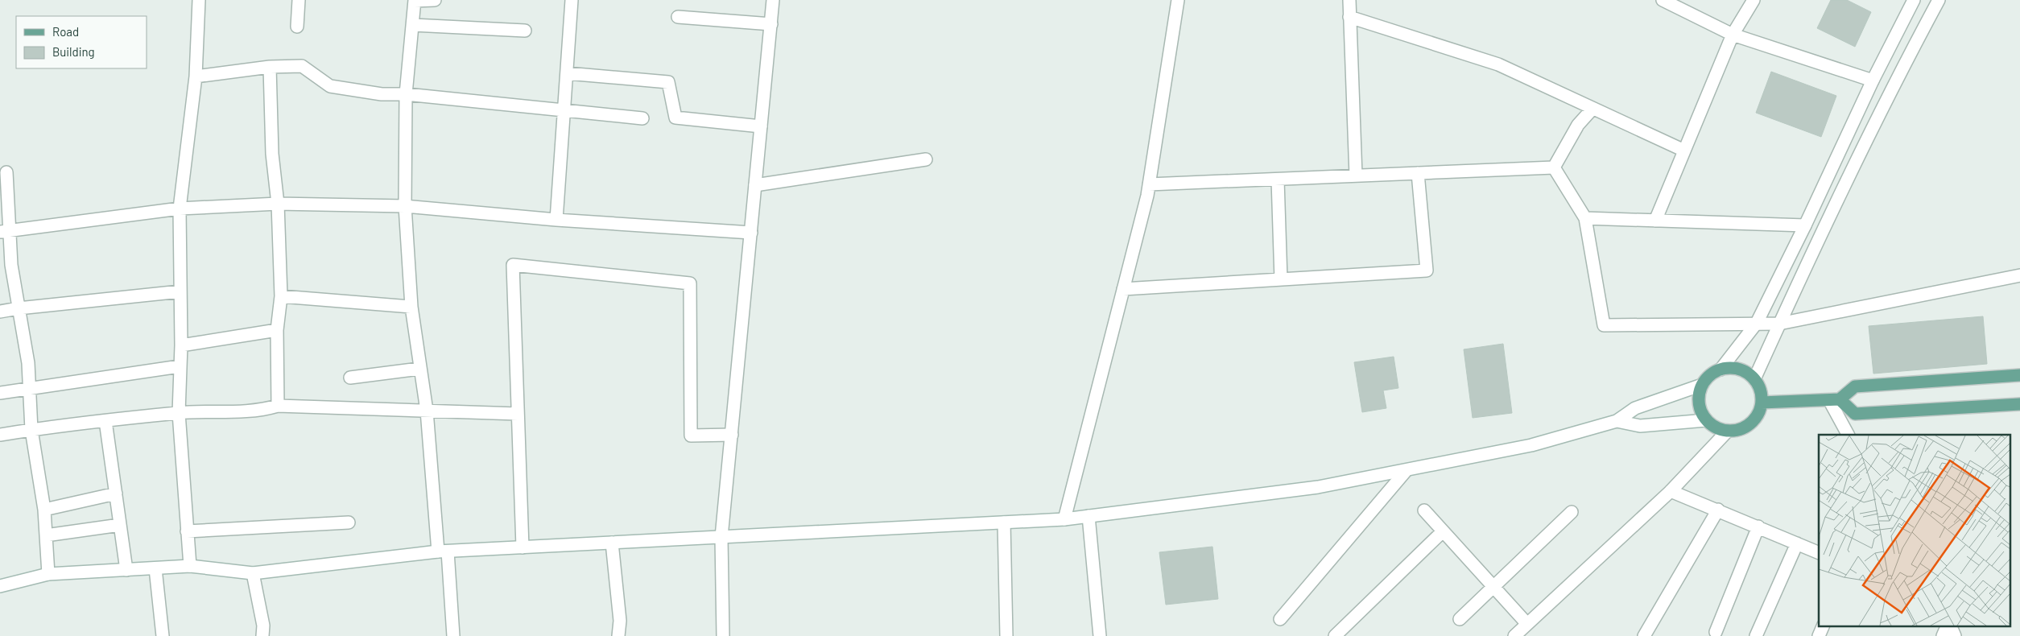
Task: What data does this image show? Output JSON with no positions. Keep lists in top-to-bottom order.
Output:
{
  "legend": ["Road", "Building"]
}
